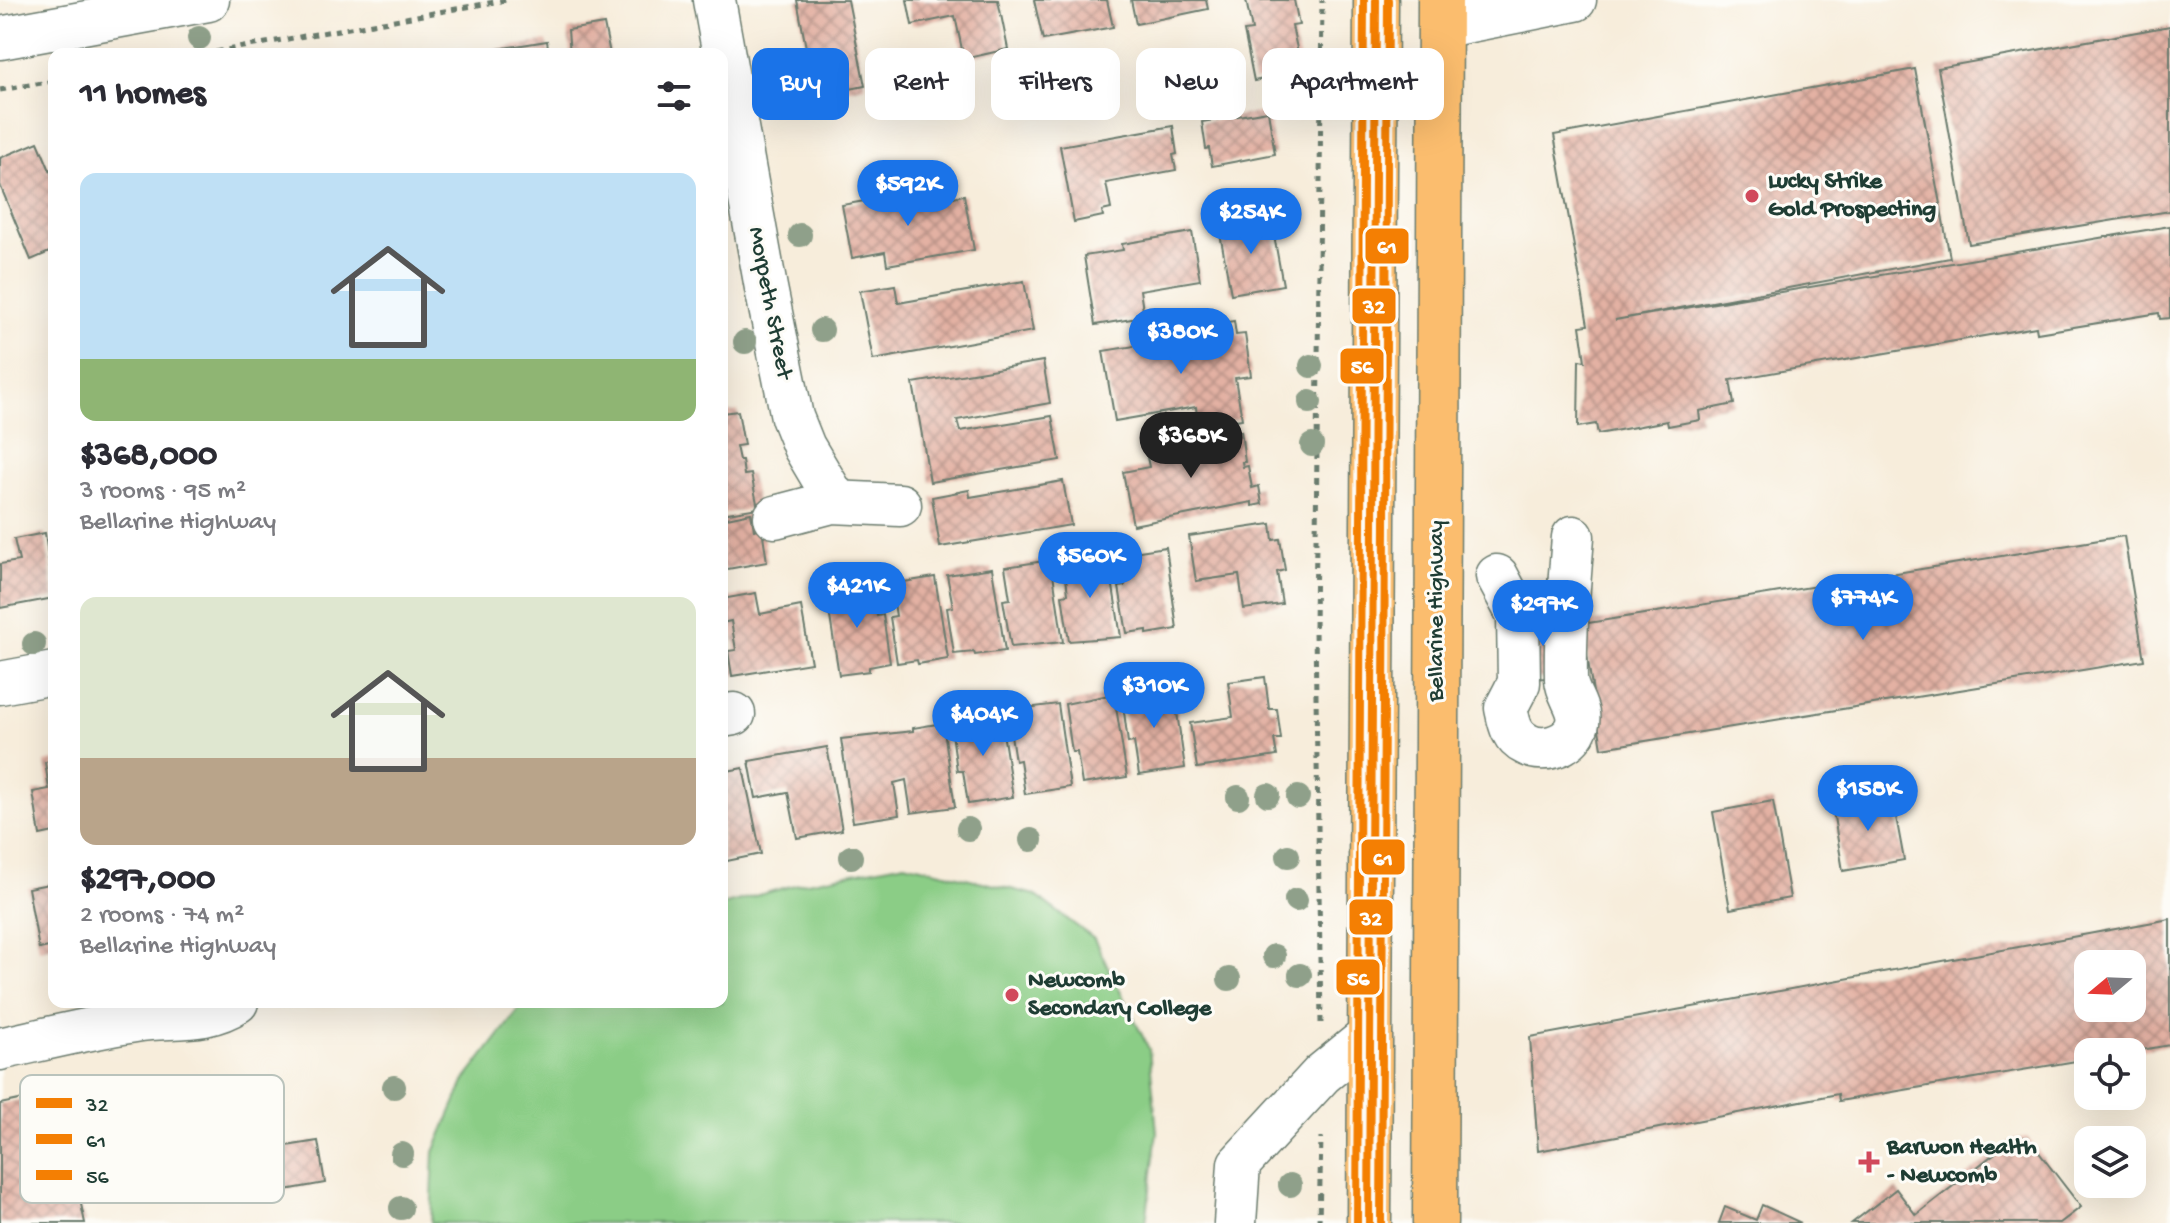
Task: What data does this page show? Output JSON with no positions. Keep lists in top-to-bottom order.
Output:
{
  "streets": {
    "highway": ["Bellarine Highway"],
    "street": ["Morpeth Street"]
  },
  "places": {
    "other": ["Lucky Strike Gold Prospecting", "Newcomb Secondary College"],
    "health": ["Barwon Health - Newcomb"]
  },
  "lines": ["transit line 32", "transit line 61", "transit line 56"],
  "legend": ["32", "61", "56"],
  "north": "left",
  "page": {
    "chip": [
      "Buy",
      "Rent",
      "Filters",
      "New",
      "Apartment"
    ],
    "heading": "11 homes",
    "list": [
      {
        "name": "$368,000",
        "note": "3 rooms · 95 m² · Bellarine Highway"
      },
      {
        "name": "$297,000",
        "note": "2 rooms · 74 m² · Bellarine Highway"
      }
    ],
    "price": [
      "$592K",
      "$254K",
      "$380K",
      "$368K",
      "$560K",
      "$421K",
      "$774K",
      "$297K",
      "$310K",
      "$404K",
      "$158K"
    ]
  }
}
